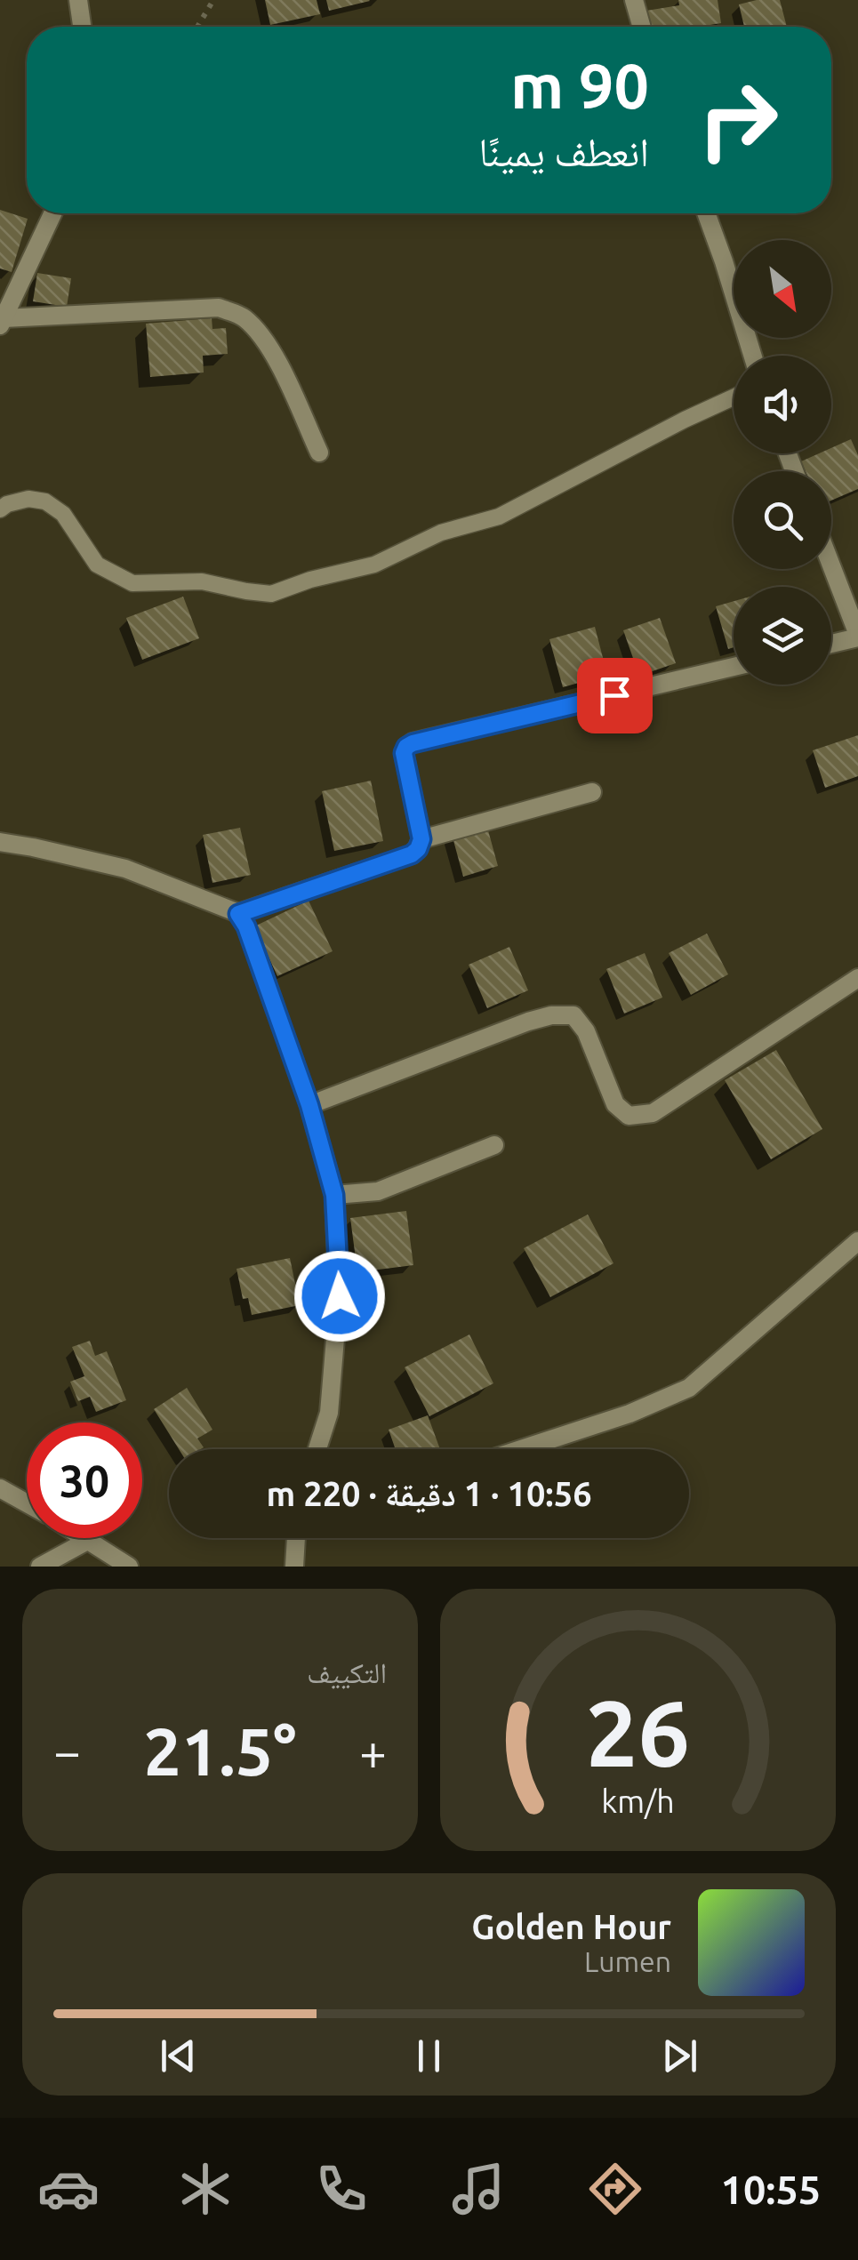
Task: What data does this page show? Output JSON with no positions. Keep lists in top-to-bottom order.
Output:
{
  "north": "bottom right",
  "page": {
    "turn": ["90 m", "انعطف يمينًا"],
    "limit": "30",
    "trip": "10:56 · 1 دقيقة · 220 m",
    "tile": "التكييف",
    "heat": ["−", "21.5°", "+"],
    "song": ["Golden Hour", "Lumen"],
    "tabs": "10:55",
    "gauge": ["26", "km/h"]
  }
}
